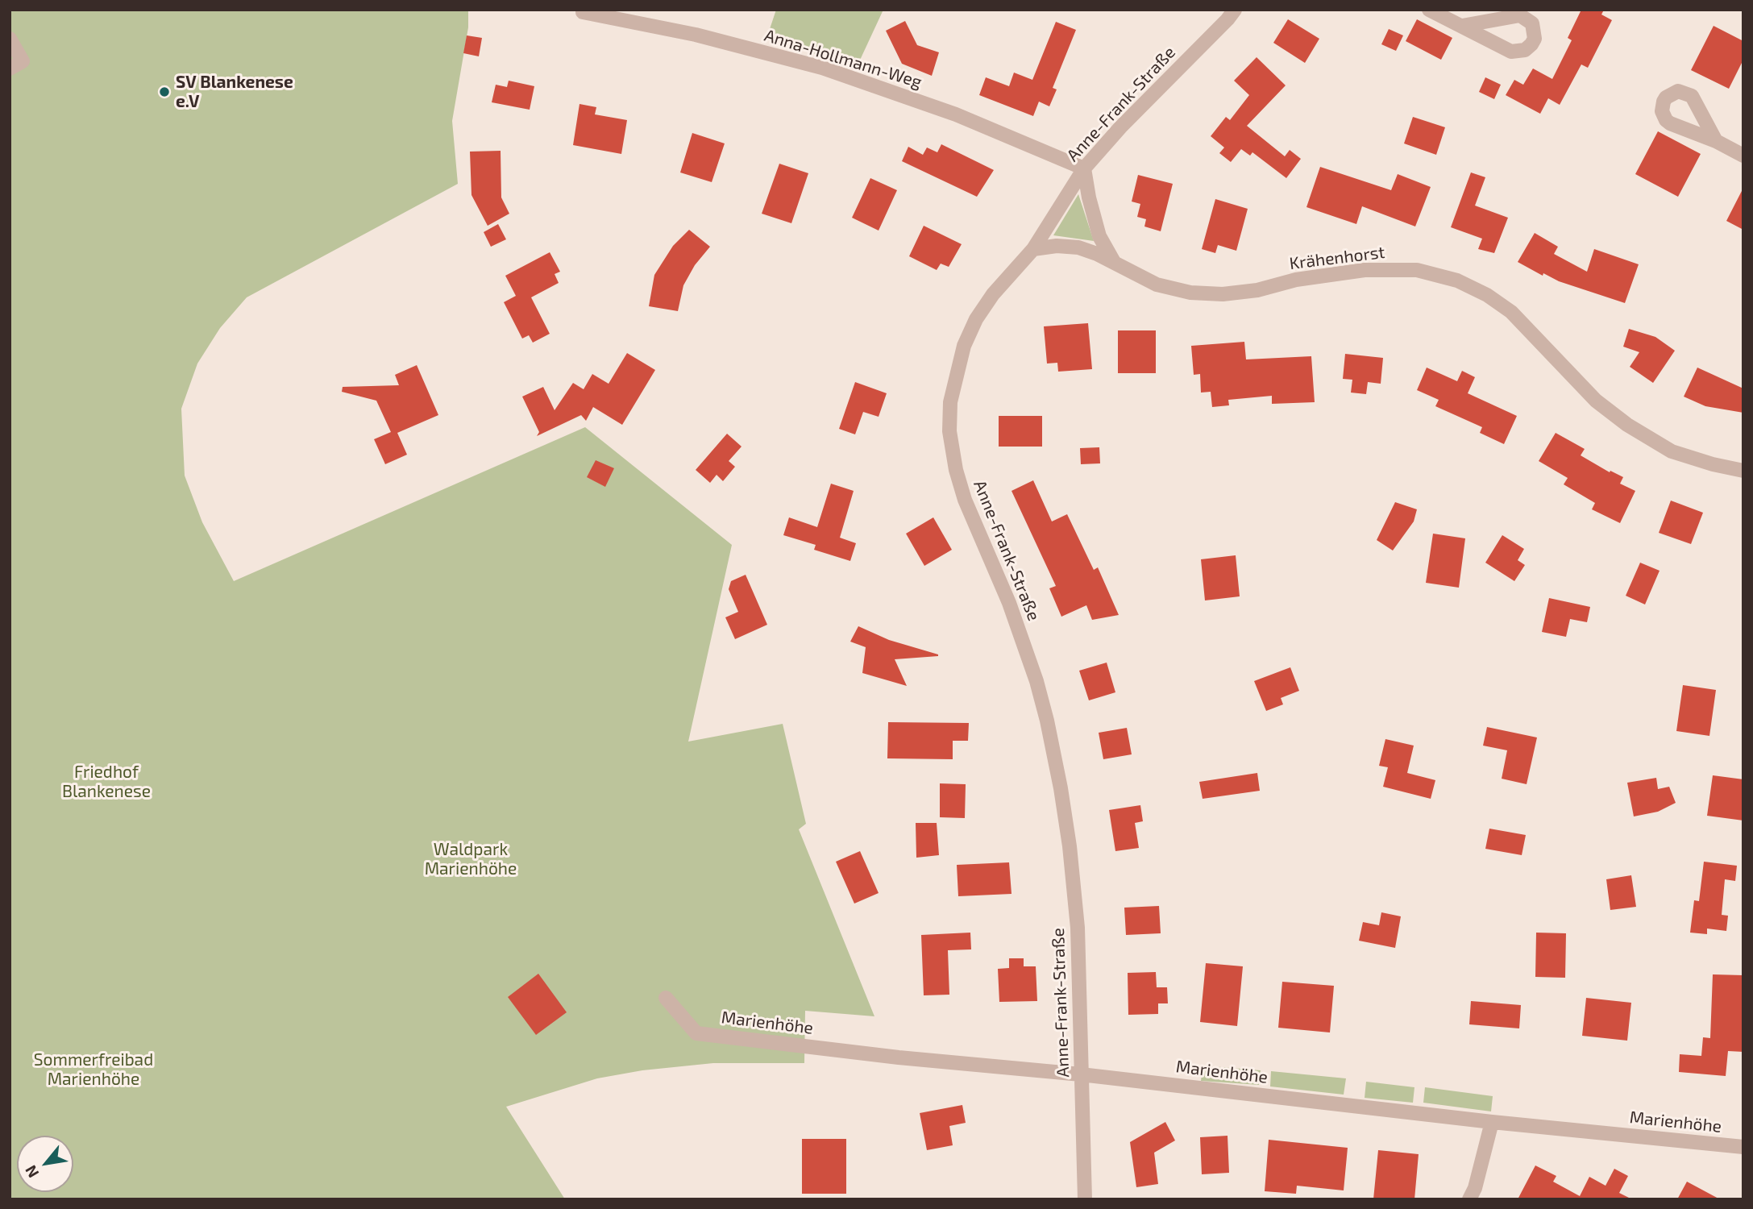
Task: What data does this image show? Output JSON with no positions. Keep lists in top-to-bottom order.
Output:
{
  "streets": {
    "street": [
      "Anna-Hollmann-Weg",
      "Anne-Frank-Straße",
      "Krähenhorst",
      "Marienhöhe"
    ]
  },
  "crossings": [
    ["Anna-Hollmann-Weg", "Anne-Frank-Straße"],
    ["Anne-Frank-Straße", "Krähenhorst"],
    ["Anne-Frank-Straße", "Marienhöhe"]
  ],
  "parks": ["Friedhof Blankenese", "Waldpark Marienhöhe", "Sommerfreibad Marienhöhe"],
  "places": ["SV Blankenese e.V"],
  "north": "bottom left"
}
